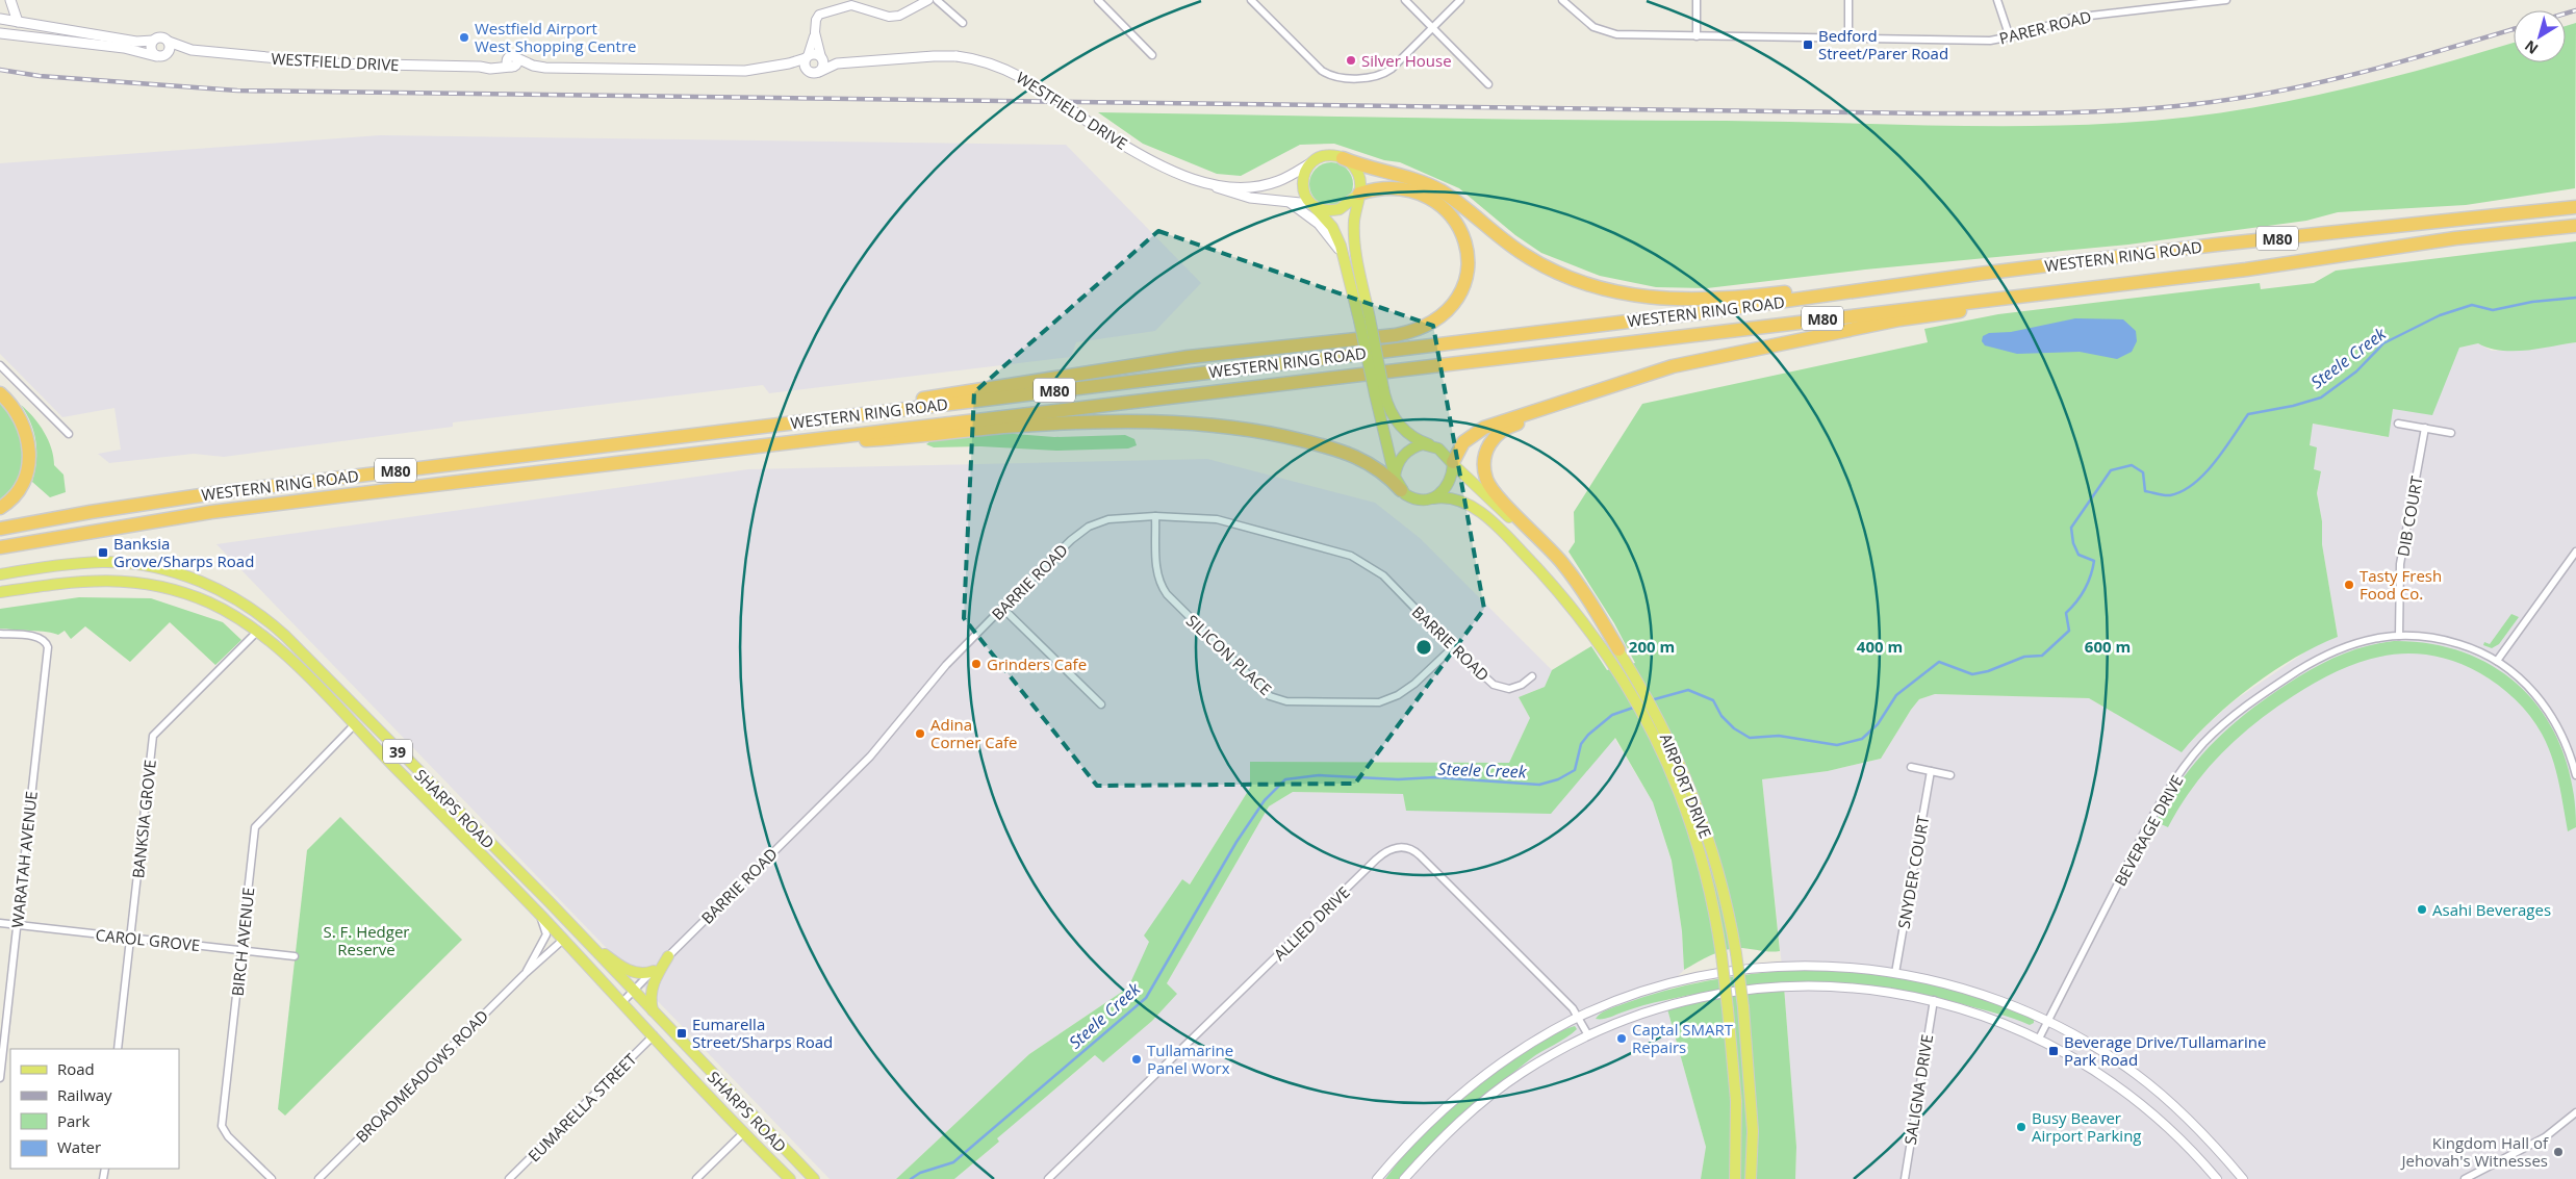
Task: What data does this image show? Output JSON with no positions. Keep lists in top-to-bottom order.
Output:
{
  "streets": {
    "highway": ["M80", "WESTERN RING ROAD"],
    "main road": [
      "WESTFIELD DRIVE",
      "39",
      "AIRPORT DRIVE",
      "SHARPS ROAD"
    ],
    "street": [
      "PARER ROAD",
      "DIB COURT",
      "BARRIE ROAD",
      "SILICON PLACE",
      "BANKSIA GROVE",
      "BEVERAGE DRIVE",
      "WARATAH AVENUE",
      "SNYDER COURT",
      "ALLIED DRIVE",
      "CAROL GROVE",
      "BIRCH AVENUE",
      "BROADMEADOWS ROAD",
      "SALIGNA DRIVE",
      "EUMARELLA STREET"
    ]
  },
  "crossings": [
    ["DIB COURT", "BEVERAGE DRIVE"],
    ["BARRIE ROAD", "SILICON PLACE"],
    ["BARRIE ROAD", "SHARPS ROAD"],
    ["SHARPS ROAD", "BANKSIA GROVE"],
    ["SHARPS ROAD", "BIRCH AVENUE"],
    ["SHARPS ROAD", "BROADMEADOWS ROAD"],
    ["SHARPS ROAD", "EUMARELLA STREET"],
    ["BANKSIA GROVE", "CAROL GROVE"],
    ["WARATAH AVENUE", "CAROL GROVE"],
    ["CAROL GROVE", "BIRCH AVENUE"]
  ],
  "water": ["Steele Creek"],
  "parks": ["S. F. Hedger Reserve"],
  "places": {
    "other": [
      "Westfield Airport West Shopping Centre",
      "Silver House",
      "Tasty Fresh Food Co.",
      "Grinders Cafe",
      "Adina Corner Cafe",
      "Asahi Beverages",
      "Captal SMART Repairs",
      "Tullamarine Panel Worx",
      "Busy Beaver Airport Parking",
      "Kingdom Hall of Jehovah's Witnesses"
    ],
    "transit": [
      "Bedford Street/Parer Road",
      "Banksia Grove/Sharps Road",
      "Eumarella Street/Sharps Road",
      "Beverage Drive/Tullamarine Park Road"
    ]
  },
  "legend": [
    "Road",
    "Railway",
    "Park",
    "Water"
  ],
  "north": "bottom left",
  "rings": ["200 m", "400 m", "600 m"]
}
